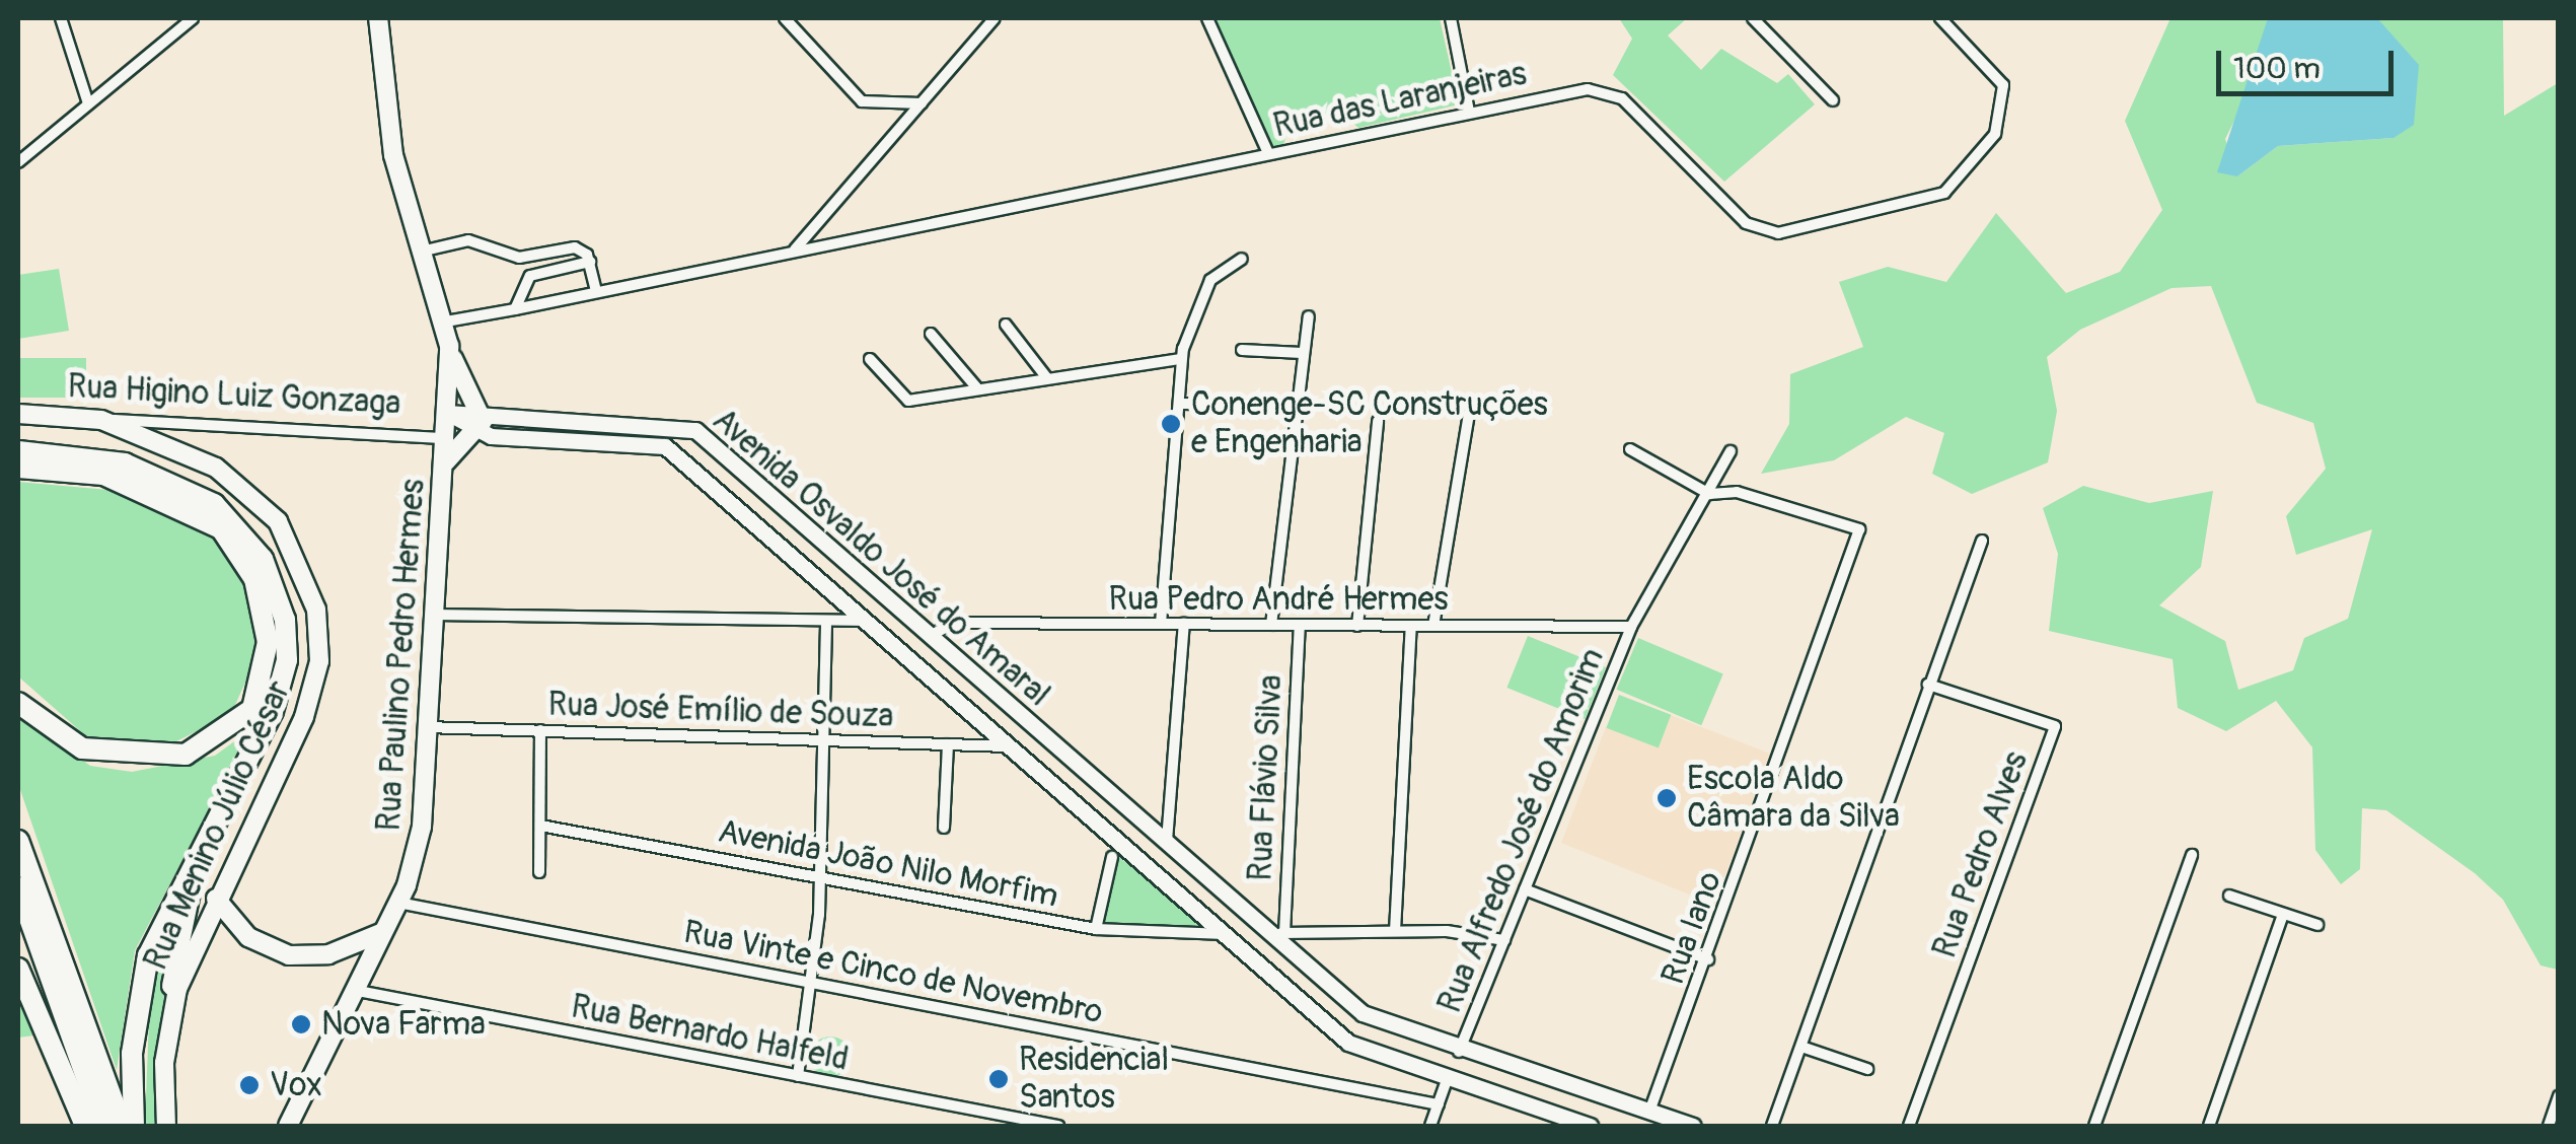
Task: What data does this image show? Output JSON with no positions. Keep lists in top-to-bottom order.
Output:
{
  "streets": {
    "main road": [
      "Rua Higino Luiz Gonzaga",
      "Avenida Osvaldo José do Amaral",
      "Rua Paulino Pedro Hermes",
      "Rua Menino Júlio César"
    ],
    "street": [
      "Rua das Laranjeiras",
      "Rua Pedro André Hermes",
      "Rua José Emílio de Souza",
      "Rua Flávio Silva",
      "Rua Alfredo José do Amorim",
      "Rua Pedro Alves",
      "Avenida João Nilo Morfim",
      "Rua Iano",
      "Rua Vinte e Cinco de Novembro",
      "Rua Bernardo Halfeld"
    ]
  },
  "crossings": [
    ["Rua Higino Luiz Gonzaga", "Rua Paulino Pedro Hermes"],
    ["Rua Higino Luiz Gonzaga", "Rua Menino Júlio César"],
    ["Avenida Osvaldo José do Amaral", "Rua Pedro André Hermes"],
    ["Avenida Osvaldo José do Amaral", "Rua Paulino Pedro Hermes"],
    ["Avenida Osvaldo José do Amaral", "Rua José Emílio de Souza"],
    ["Avenida Osvaldo José do Amaral", "Rua Flávio Silva"],
    ["Avenida Osvaldo José do Amaral", "Rua Alfredo José do Amorim"],
    ["Avenida Osvaldo José do Amaral", "Avenida João Nilo Morfim"],
    ["Avenida Osvaldo José do Amaral", "Rua Iano"],
    ["Rua Pedro André Hermes", "Rua Flávio Silva"],
    ["Rua Pedro André Hermes", "Rua Alfredo José do Amorim"],
    ["Rua Paulino Pedro Hermes", "Rua José Emílio de Souza"],
    ["Rua Paulino Pedro Hermes", "Rua Vinte e Cinco de Novembro"],
    ["Rua Paulino Pedro Hermes", "Rua Bernardo Halfeld"],
    ["Rua Alfredo José do Amorim", "Rua Iano"]
  ],
  "places": [
    "Conenge-SC Construções e Engenharia",
    "Escola Aldo Câmara da Silva",
    "Nova Farma",
    "Residencial Santos",
    "Vox"
  ],
  "scale_bar": "100 m"
}
